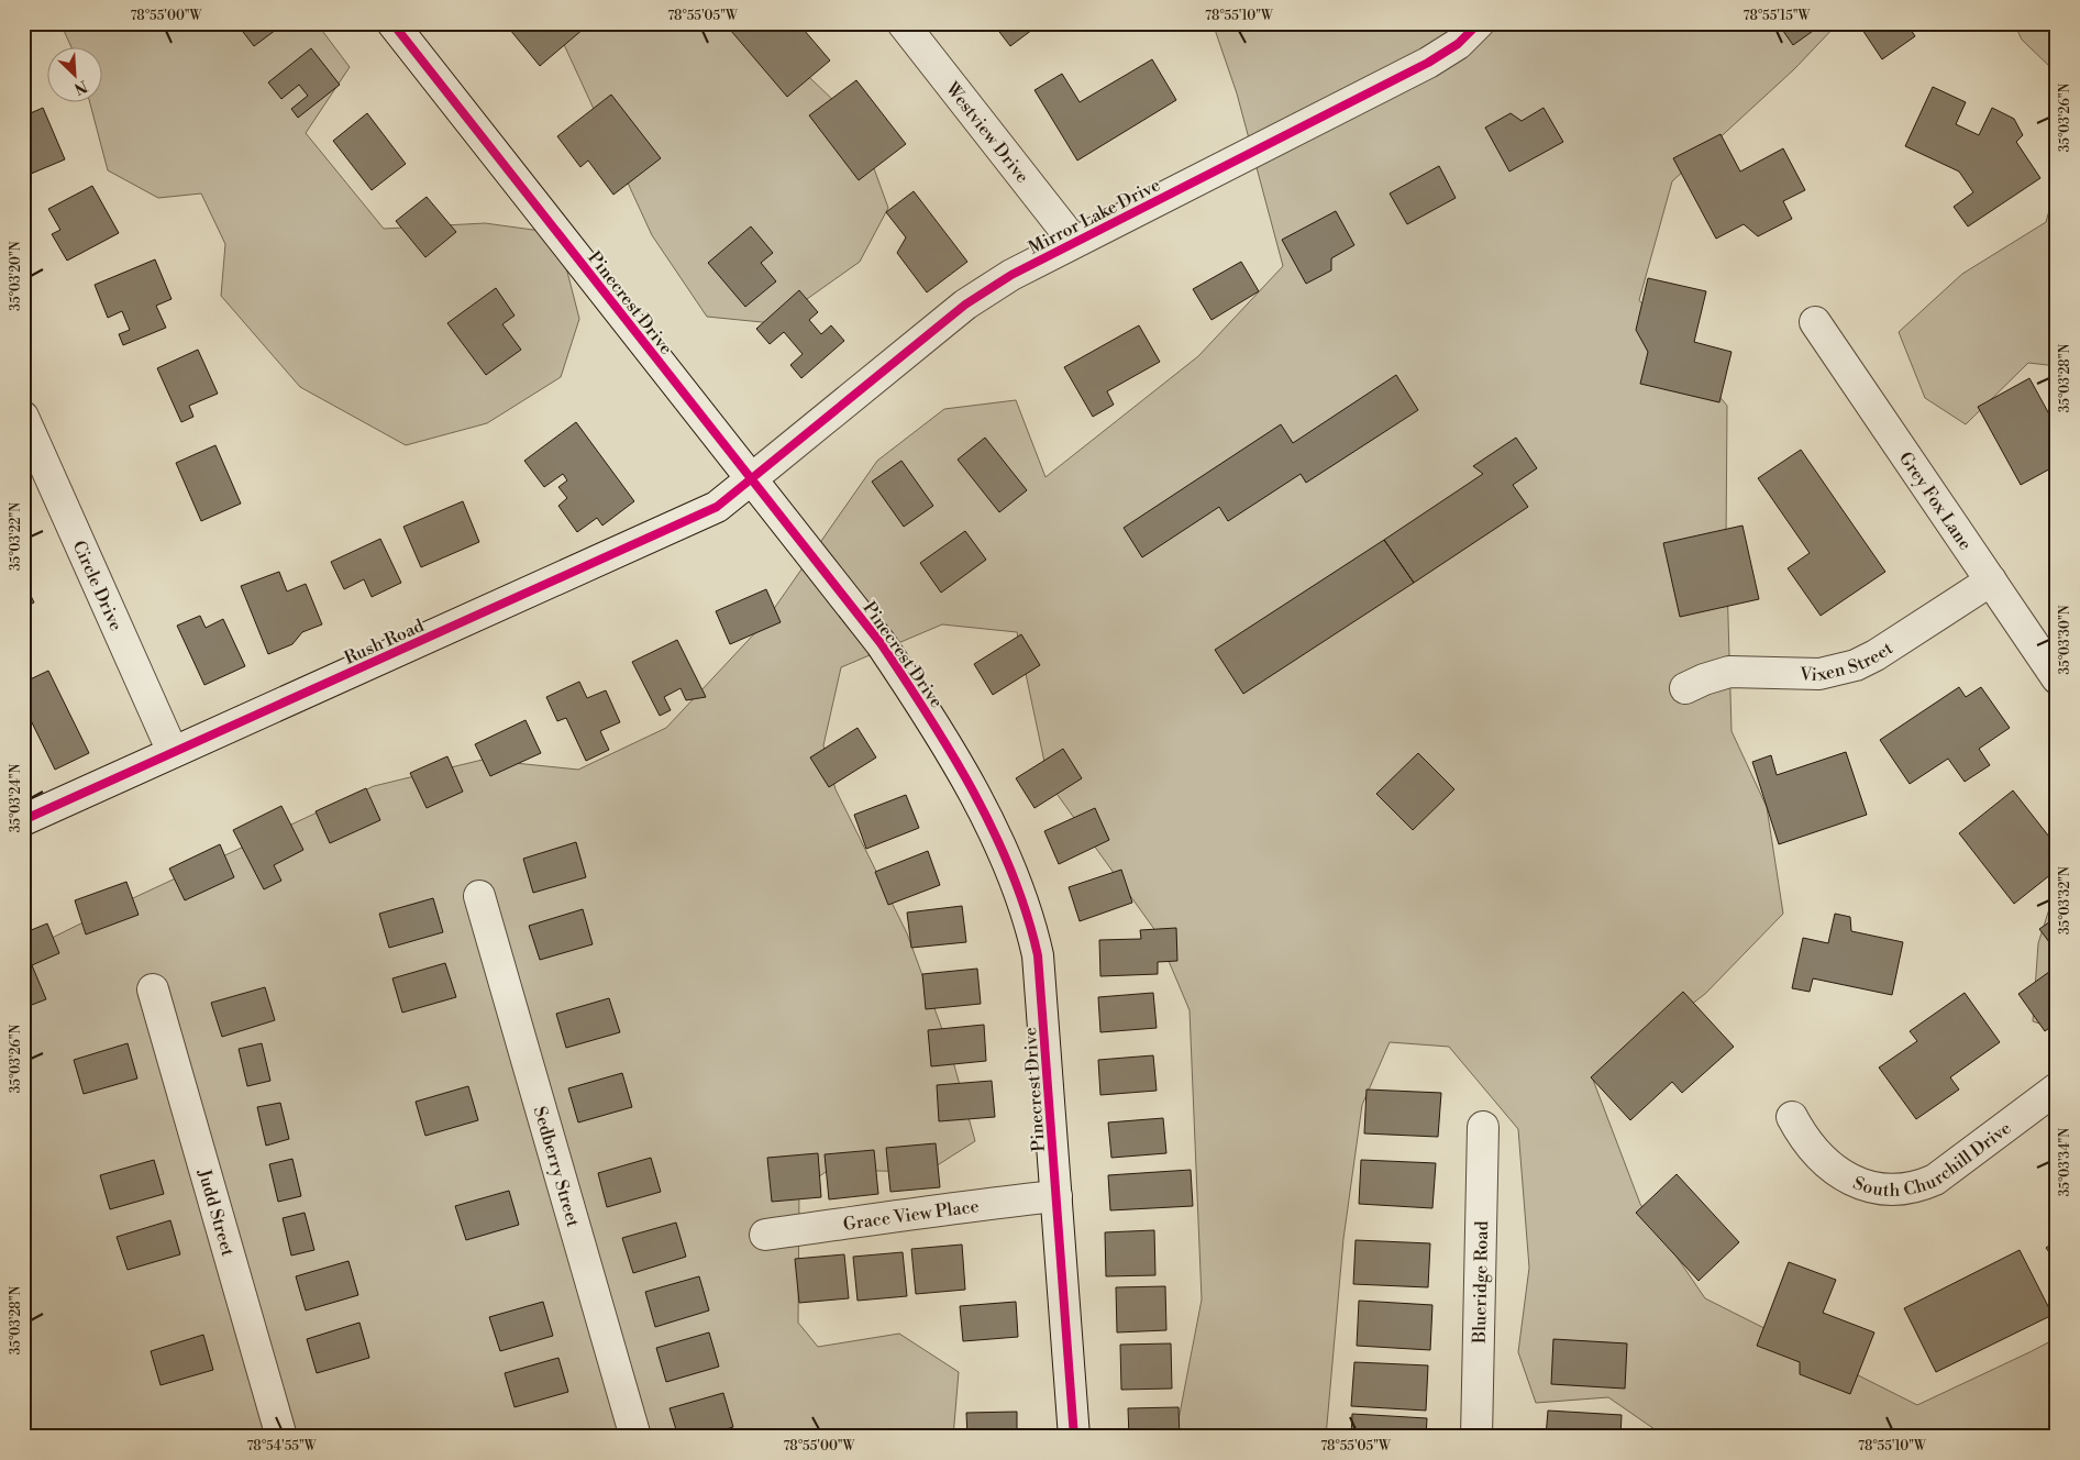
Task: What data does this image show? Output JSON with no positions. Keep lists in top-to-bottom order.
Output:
{
  "streets": {
    "street": [
      "Westview Drive",
      "Mirror Lake Drive",
      "Pinecrest Drive",
      "Grey Fox Lane",
      "Circle Drive",
      "Rush Road",
      "Vixen Street",
      "South Churchill Drive",
      "Sedberry Street",
      "Judd Street",
      "Grace View Place",
      "Blueridge Road"
    ]
  },
  "crossings": [
    ["Westview Drive", "Mirror Lake Drive"],
    ["Mirror Lake Drive", "Pinecrest Drive"],
    ["Mirror Lake Drive", "Rush Road"],
    ["Pinecrest Drive", "Rush Road"],
    ["Pinecrest Drive", "Grace View Place"],
    ["Grey Fox Lane", "Vixen Street"],
    ["Circle Drive", "Rush Road"]
  ],
  "north": "bottom right",
  "coordinates": [
    "78°55'00\"W",
    "78°55'05\"W",
    "78°55'10\"W",
    "78°55'15\"W",
    "35°03'26\"N",
    "35°03'20\"N",
    "35°03'28\"N",
    "35°03'22\"N",
    "35°03'30\"N",
    "35°03'24\"N",
    "35°03'32\"N",
    "35°03'34\"N",
    "78°54'55\"W"
  ]
}
